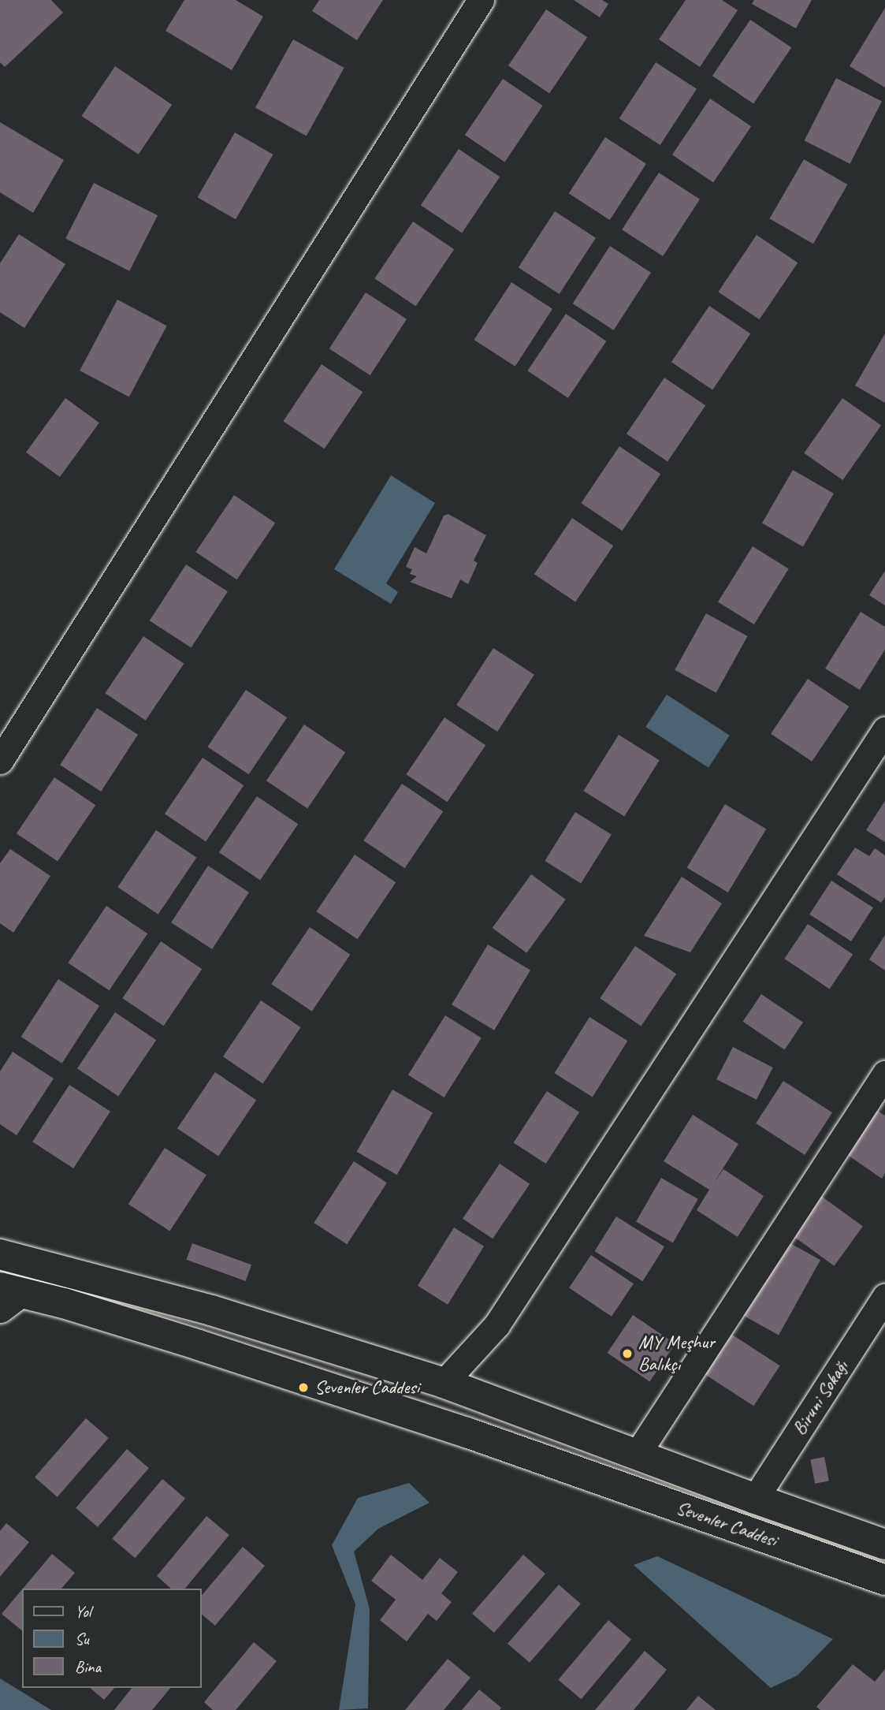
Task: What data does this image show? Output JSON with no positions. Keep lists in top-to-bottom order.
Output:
{
  "streets": {
    "main road": ["Sevenler Caddesi"],
    "street": ["Biruni Sokağı"]
  },
  "crossings": [
    ["Biruni Sokağı", "Sevenler Caddesi"]
  ],
  "places": ["MY Meşhur Balıkçı", "Sevenler Caddesi"],
  "legend": ["Yol", "Su", "Bina"]
}
